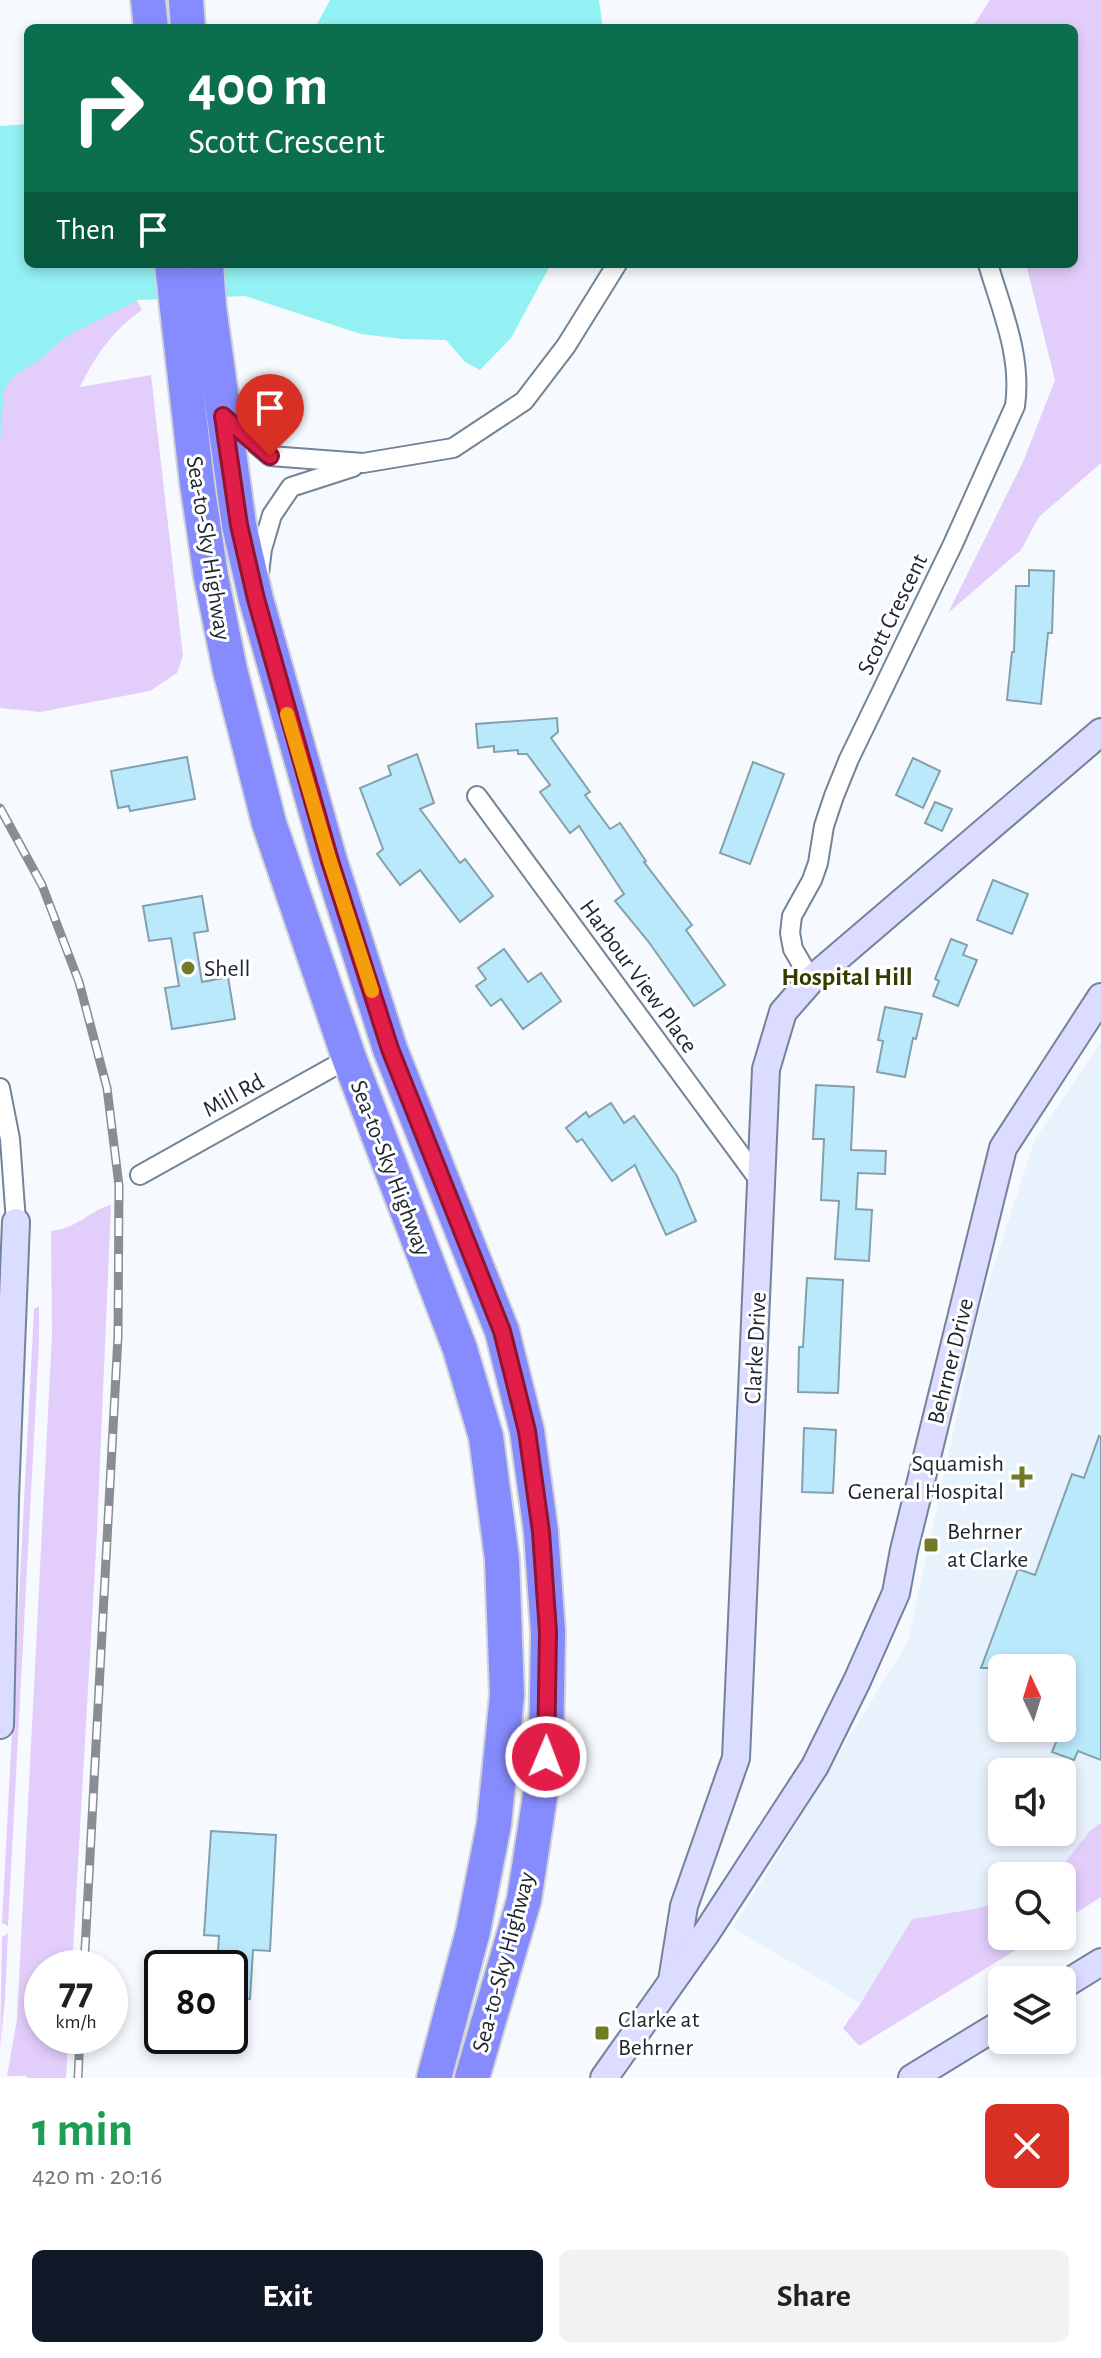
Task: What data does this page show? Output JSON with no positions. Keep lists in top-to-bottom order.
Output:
{
  "streets": {
    "highway": ["Sea-to-Sky Highway"],
    "street": [
      "Scott Crescent",
      "Harbour View Place",
      "Mill Rd",
      "Clarke Drive",
      "Behrner Drive"
    ]
  },
  "crossings": [
    ["Sea-to-Sky Highway", "Mill Rd"],
    ["Scott Crescent", "Clarke Drive"],
    ["Harbour View Place", "Clarke Drive"],
    ["Clarke Drive", "Behrner Drive"]
  ],
  "districts": ["Hospital Hill"],
  "places": {
    "other": ["Shell"],
    "health": ["Squamish General Hospital"],
    "transit": ["Behrner at Clarke", "Clarke at Behrner"]
  },
  "north": "top",
  "page": {
    "turn": ["400 m", "Scott Crescent"],
    "then": "Then",
    "speed": "77 km/h",
    "limit": "80",
    "heading": ["1 min", "420 m · 20:16"],
    "buttons": ["Exit", "Share"]
  }
}
